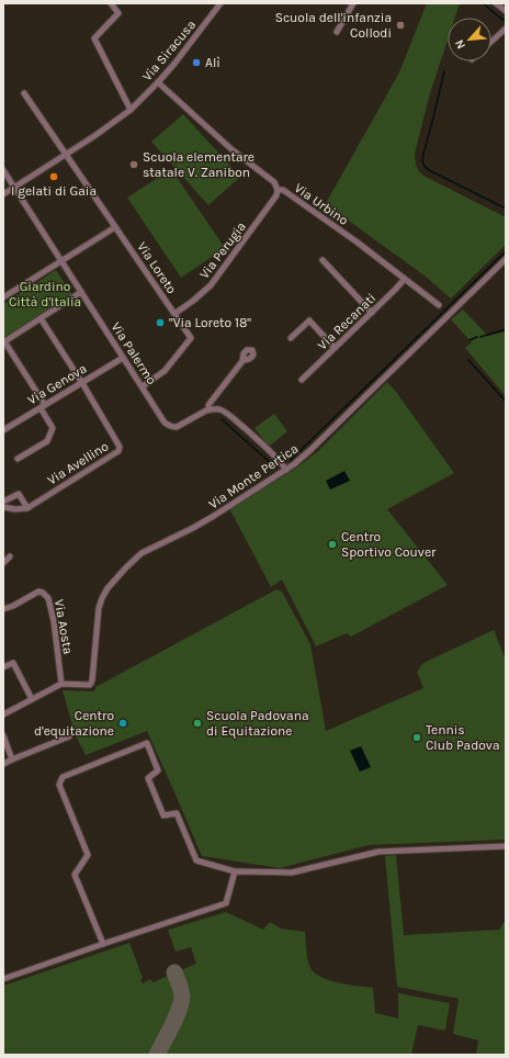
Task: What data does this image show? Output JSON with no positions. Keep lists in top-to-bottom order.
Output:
{
  "streets": {
    "street": [
      "Via Siracusa",
      "Via Urbino",
      "Via Perugia",
      "Via Loreto",
      "Via Recanati",
      "Via Palermo",
      "Via Genova",
      "Via Avellino",
      "Via Monte Pertica",
      "Via Aosta"
    ]
  },
  "crossings": [
    ["Via Siracusa", "Via Urbino"],
    ["Via Siracusa", "Via Loreto"],
    ["Via Siracusa", "Via Palermo"],
    ["Via Urbino", "Via Perugia"],
    ["Via Urbino", "Via Recanati"],
    ["Via Perugia", "Via Loreto"],
    ["Via Loreto", "Via Palermo"],
    ["Via Palermo", "Via Genova"],
    ["Via Genova", "Via Avellino"],
    ["Via Monte Pertica", "Via Aosta"]
  ],
  "parks": ["Giardino Città d'Italia"],
  "places": [
    "Scuola dell'infanzia Collodi",
    "Alì",
    "Scuola elementare statale V. Zanibon",
    "I gelati di Gaia",
    "\"Via Loreto 18\"",
    "Centro Sportivo Couver",
    "Centro d'equitazione",
    "Scuola Padovana di Equitazione",
    "Tennis Club Padova"
  ],
  "north": "bottom left"
}
